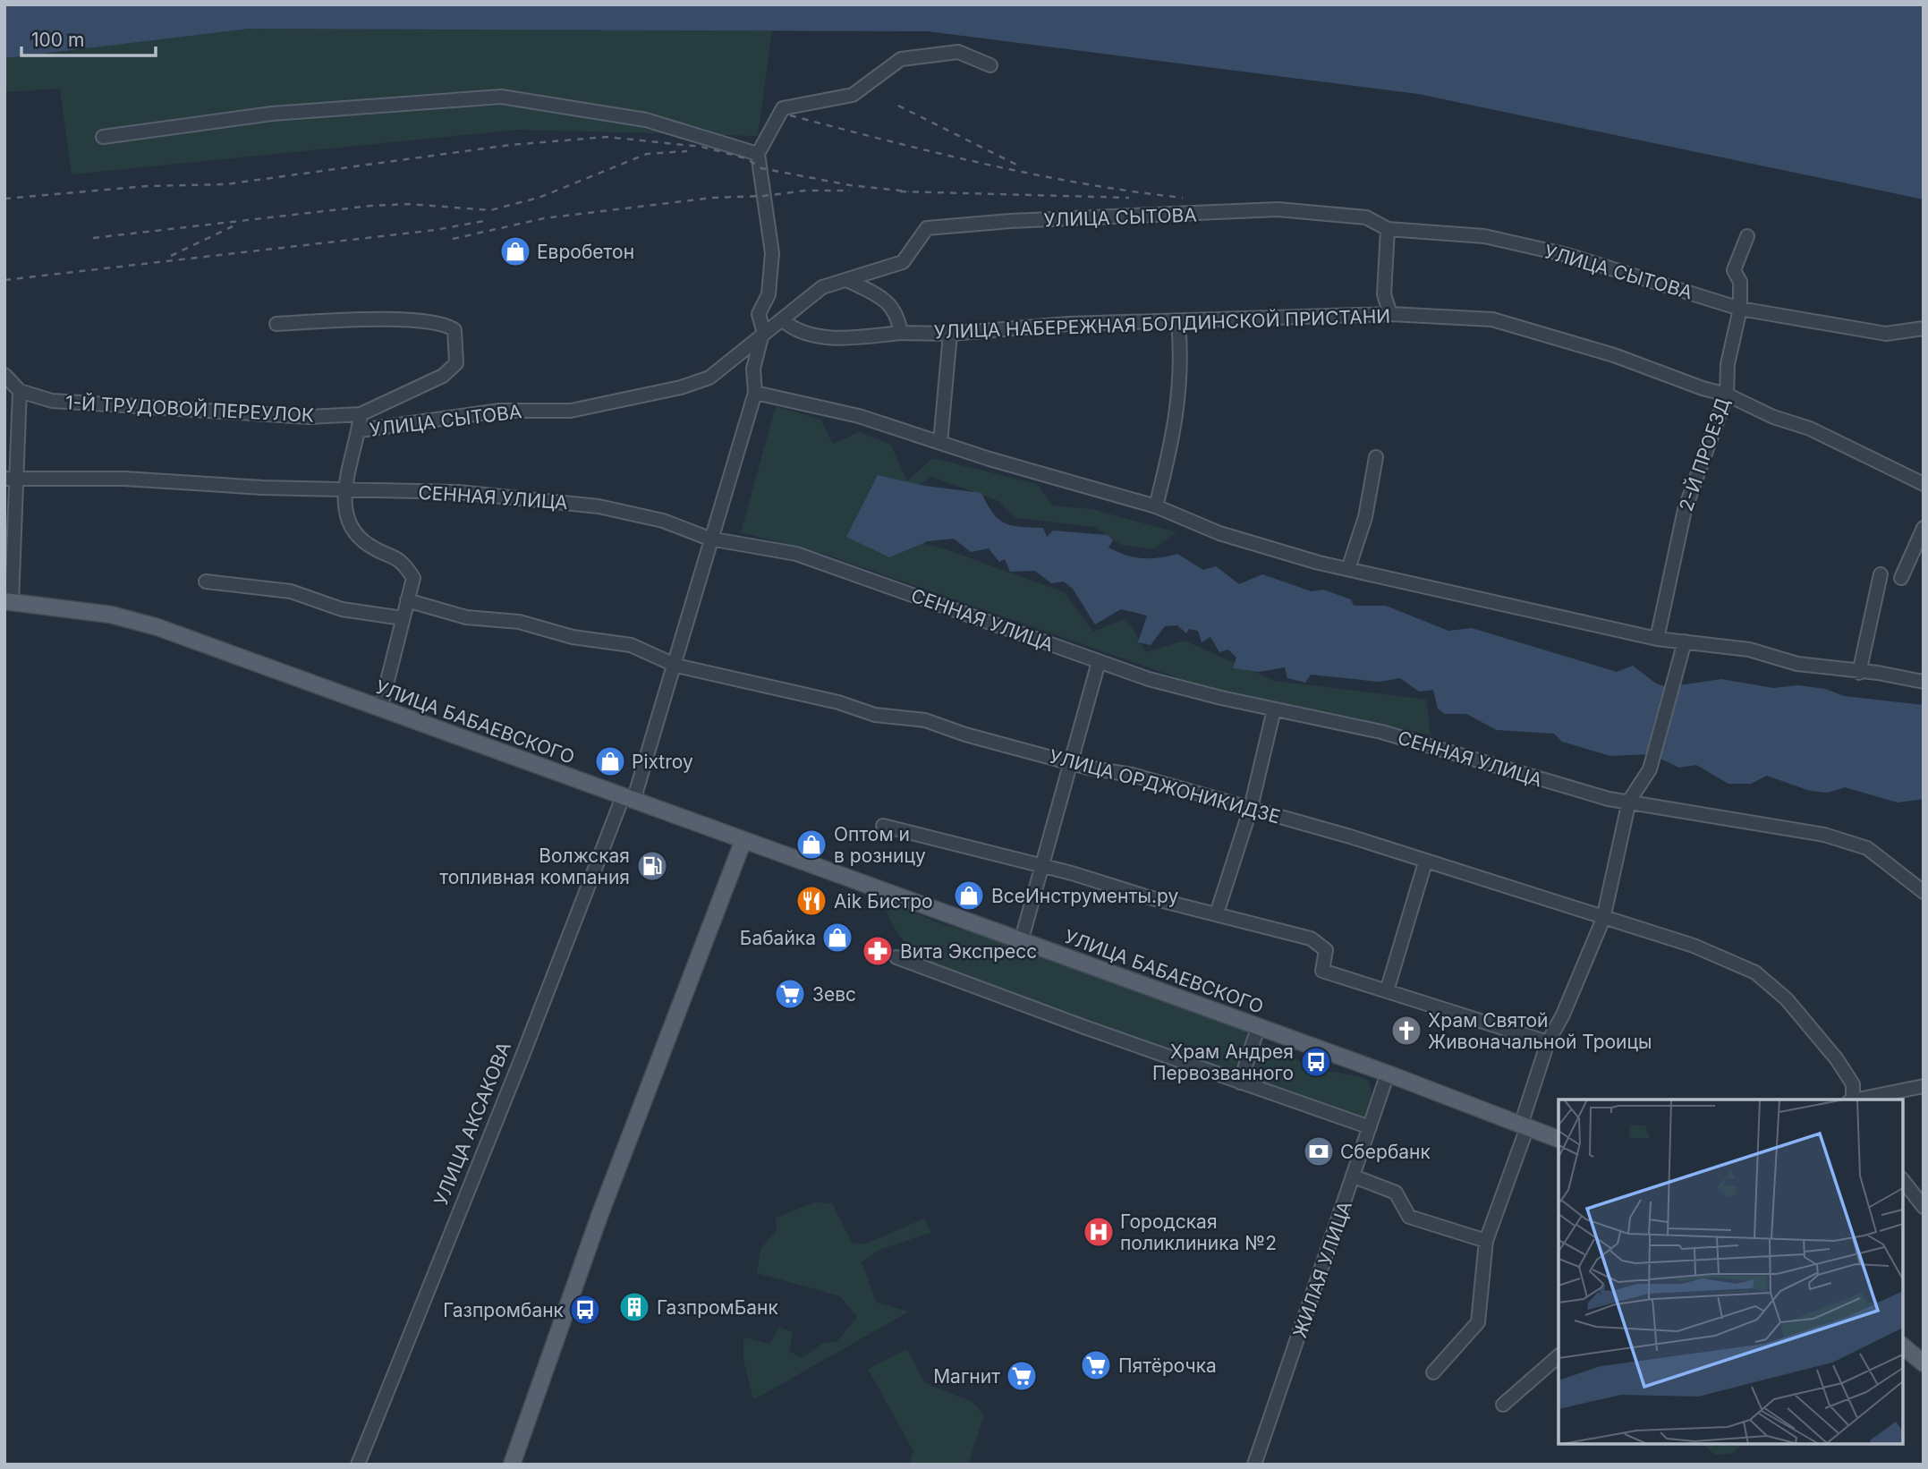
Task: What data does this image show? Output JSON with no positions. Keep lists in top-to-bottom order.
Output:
{
  "streets": {
    "main road": ["УЛИЦА БАБАЕВСКОГО"],
    "street": [
      "УЛИЦА СЫТОВА",
      "УЛИЦА НАБЕРЕЖНАЯ БОЛДИНСКОЙ ПРИСТАНИ",
      "1-Й ТРУДОВОЙ ПЕРЕУЛОК",
      "2-Й ПРОЕЗД",
      "СЕННАЯ УЛИЦА",
      "УЛИЦА ОРДЖОНИКИДЗЕ",
      "УЛИЦА АКСАКОВА",
      "ЖИЛАЯ УЛИЦА"
    ]
  },
  "crossings": [
    ["УЛИЦА СЫТОВА", "УЛИЦА НАБЕРЕЖНАЯ БОЛДИНСКОЙ ПРИСТАНИ"],
    ["УЛИЦА СЫТОВА", "2-Й ПРОЕЗД"],
    ["УЛИЦА СЫТОВА", "УЛИЦА АКСАКОВА"],
    ["УЛИЦА НАБЕРЕЖНАЯ БОЛДИНСКОЙ ПРИСТАНИ", "2-Й ПРОЕЗД"],
    ["СЕННАЯ УЛИЦА", "УЛИЦА АКСАКОВА"],
    ["УЛИЦА БАБАЕВСКОГО", "УЛИЦА АКСАКОВА"],
    ["УЛИЦА БАБАЕВСКОГО", "ЖИЛАЯ УЛИЦА"],
    ["УЛИЦА ОРДЖОНИКИДЗЕ", "УЛИЦА АКСАКОВА"]
  ],
  "places": {
    "shop": [
      "Евробетон",
      "Pixtroy",
      "Оптом и в розницу",
      "ВсеИнструменты.ру",
      "Бабайка"
    ],
    "fuel station": ["Волжская топливная компания"],
    "restaurant": ["Aik Бистро"],
    "pharmacy": ["Вита Экспресс"],
    "supermarket": ["Зевс", "Пятёрочка", "Магнит"],
    "church": ["Храм Святой Живоначальной Троицы"],
    "bus stop": ["Храм Андрея Первозванного", "Газпромбанк"],
    "bank": ["Сбербанк"],
    "hospital": ["Городская поликлиника №2"],
    "building": ["ГазпромБанк"]
  },
  "scale_bar": "100 m"
}
